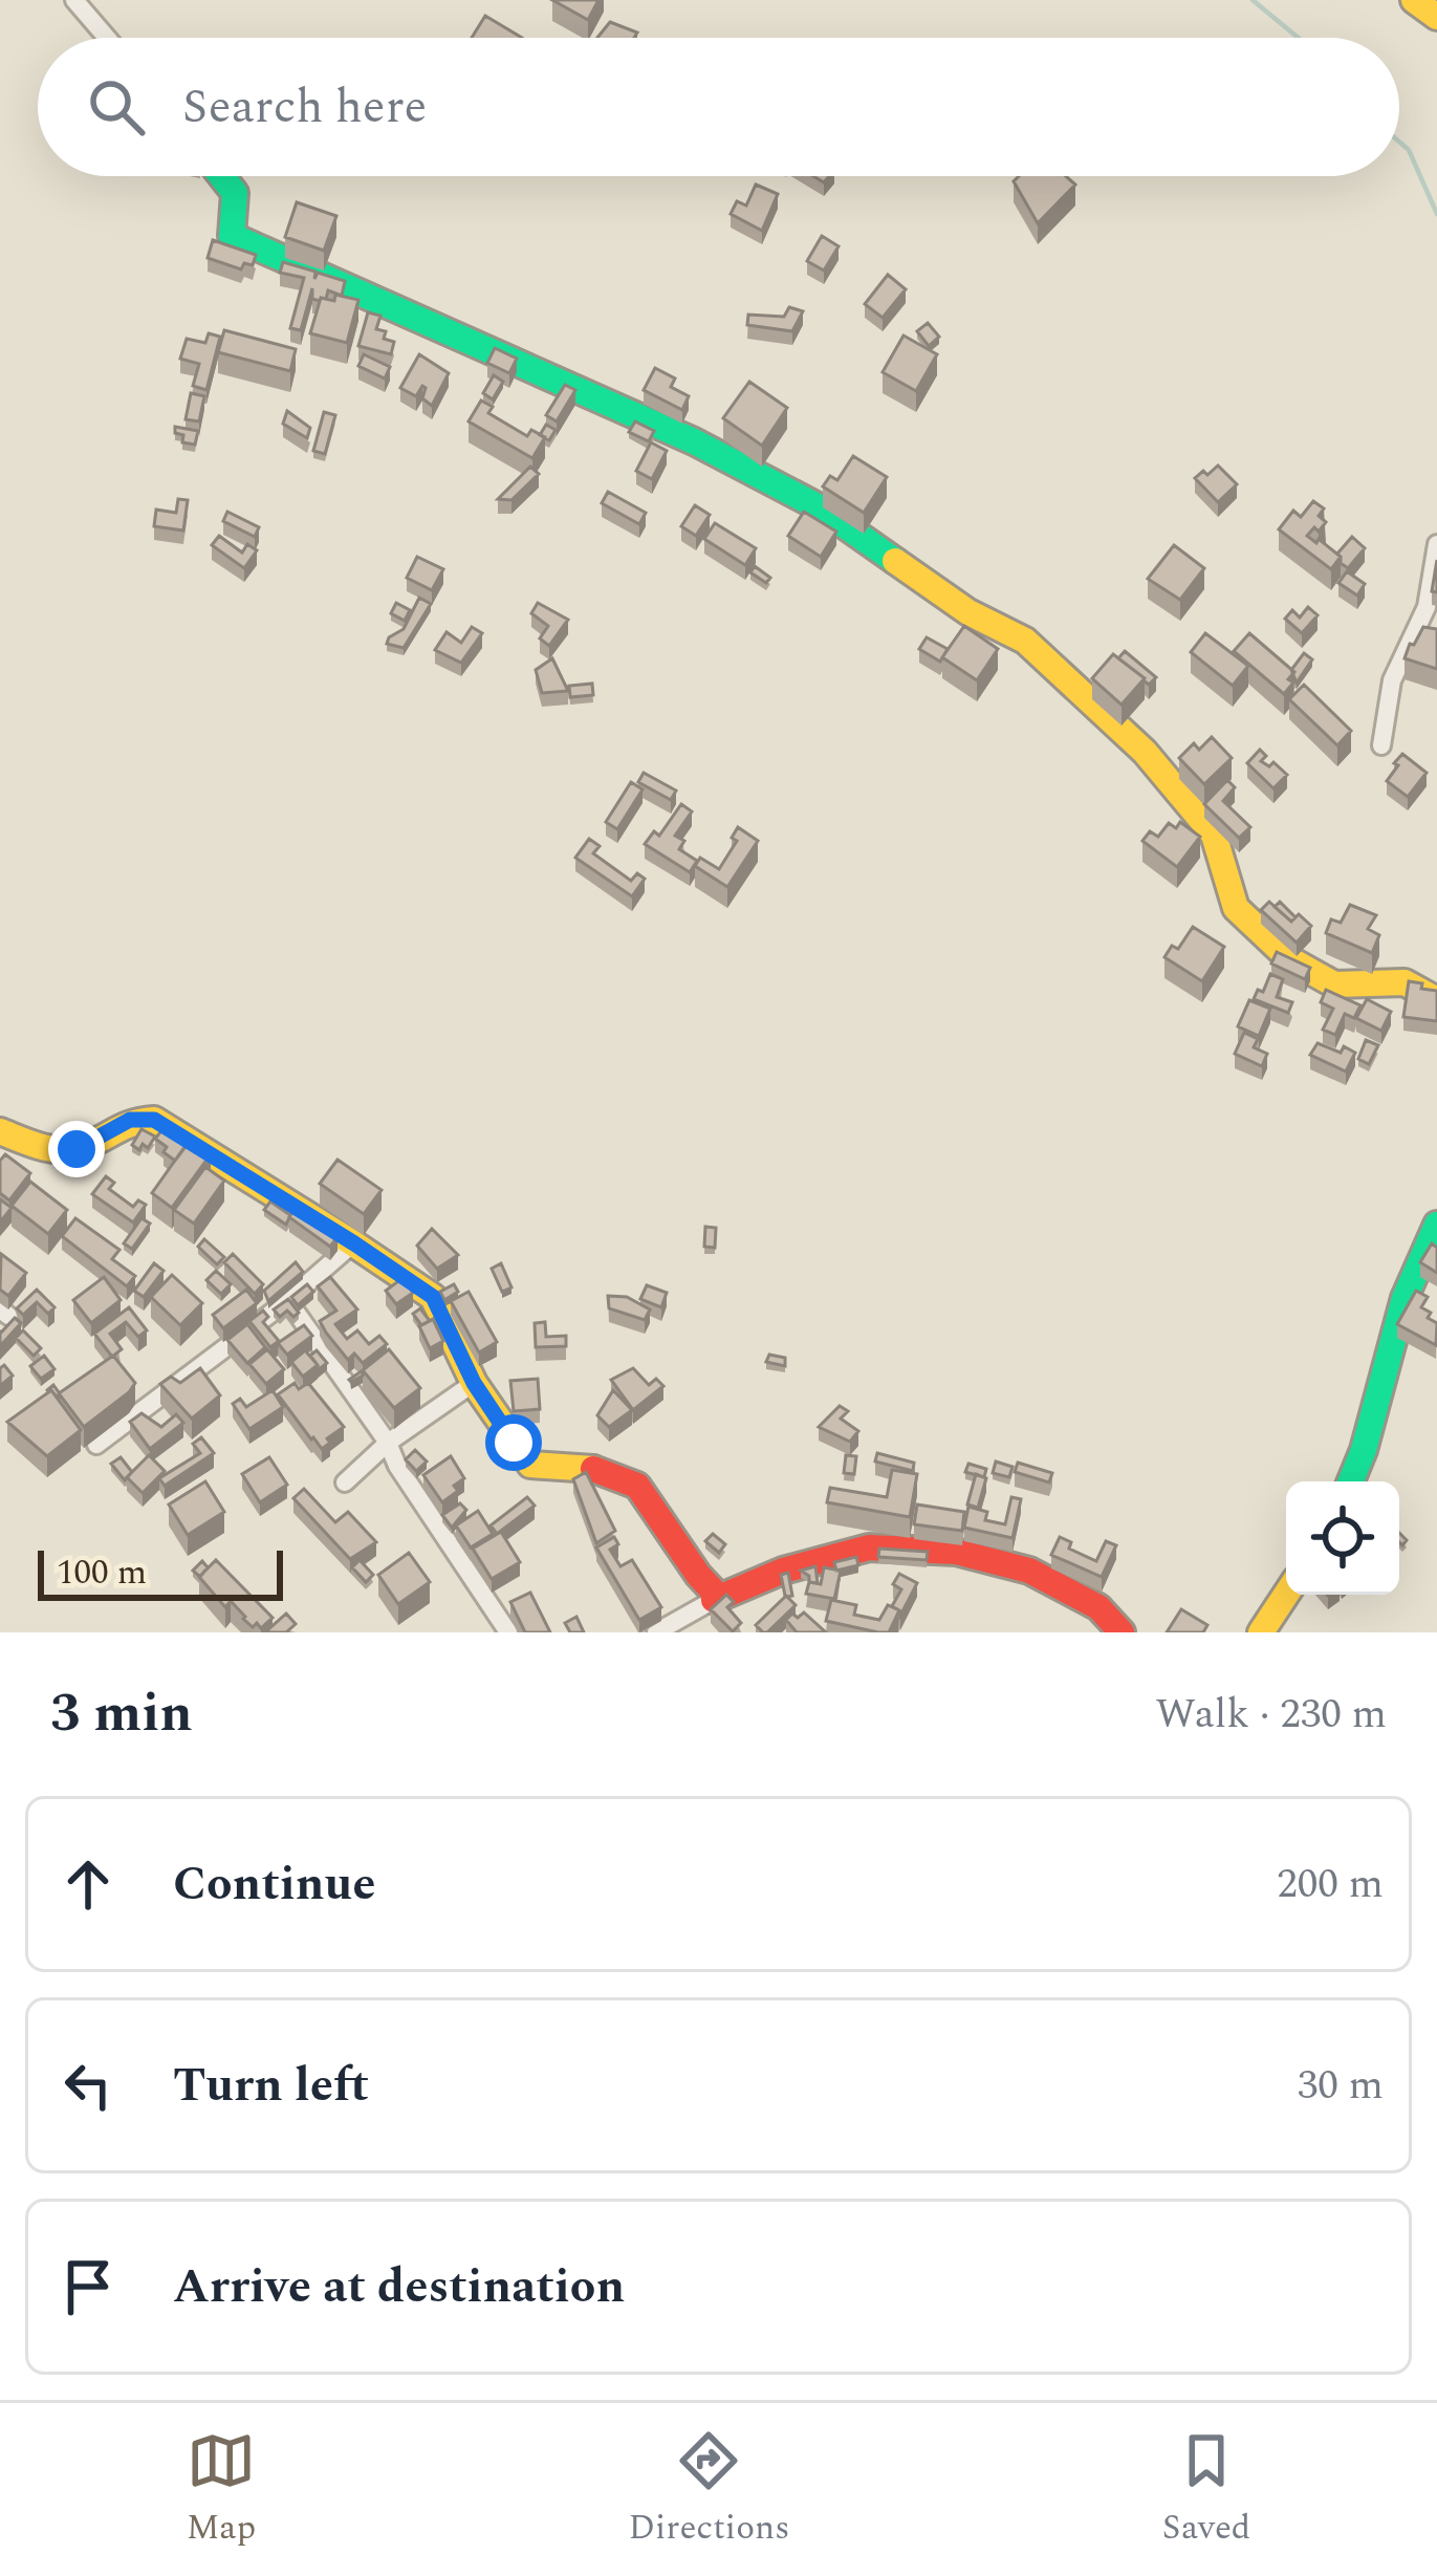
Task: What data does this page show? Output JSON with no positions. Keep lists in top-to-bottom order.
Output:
{
  "scale_bar": "100 m",
  "page": {
    "search": "Search here",
    "scale": "100 m",
    "heading": ["3 min", "Walk · 230 m"],
    "list": [
      ["Continue", "200 m"],
      ["Turn left", "30 m"],
      "Arrive at destination"
    ],
    "nav": ["Map", "Directions", "Saved"]
  }
}
